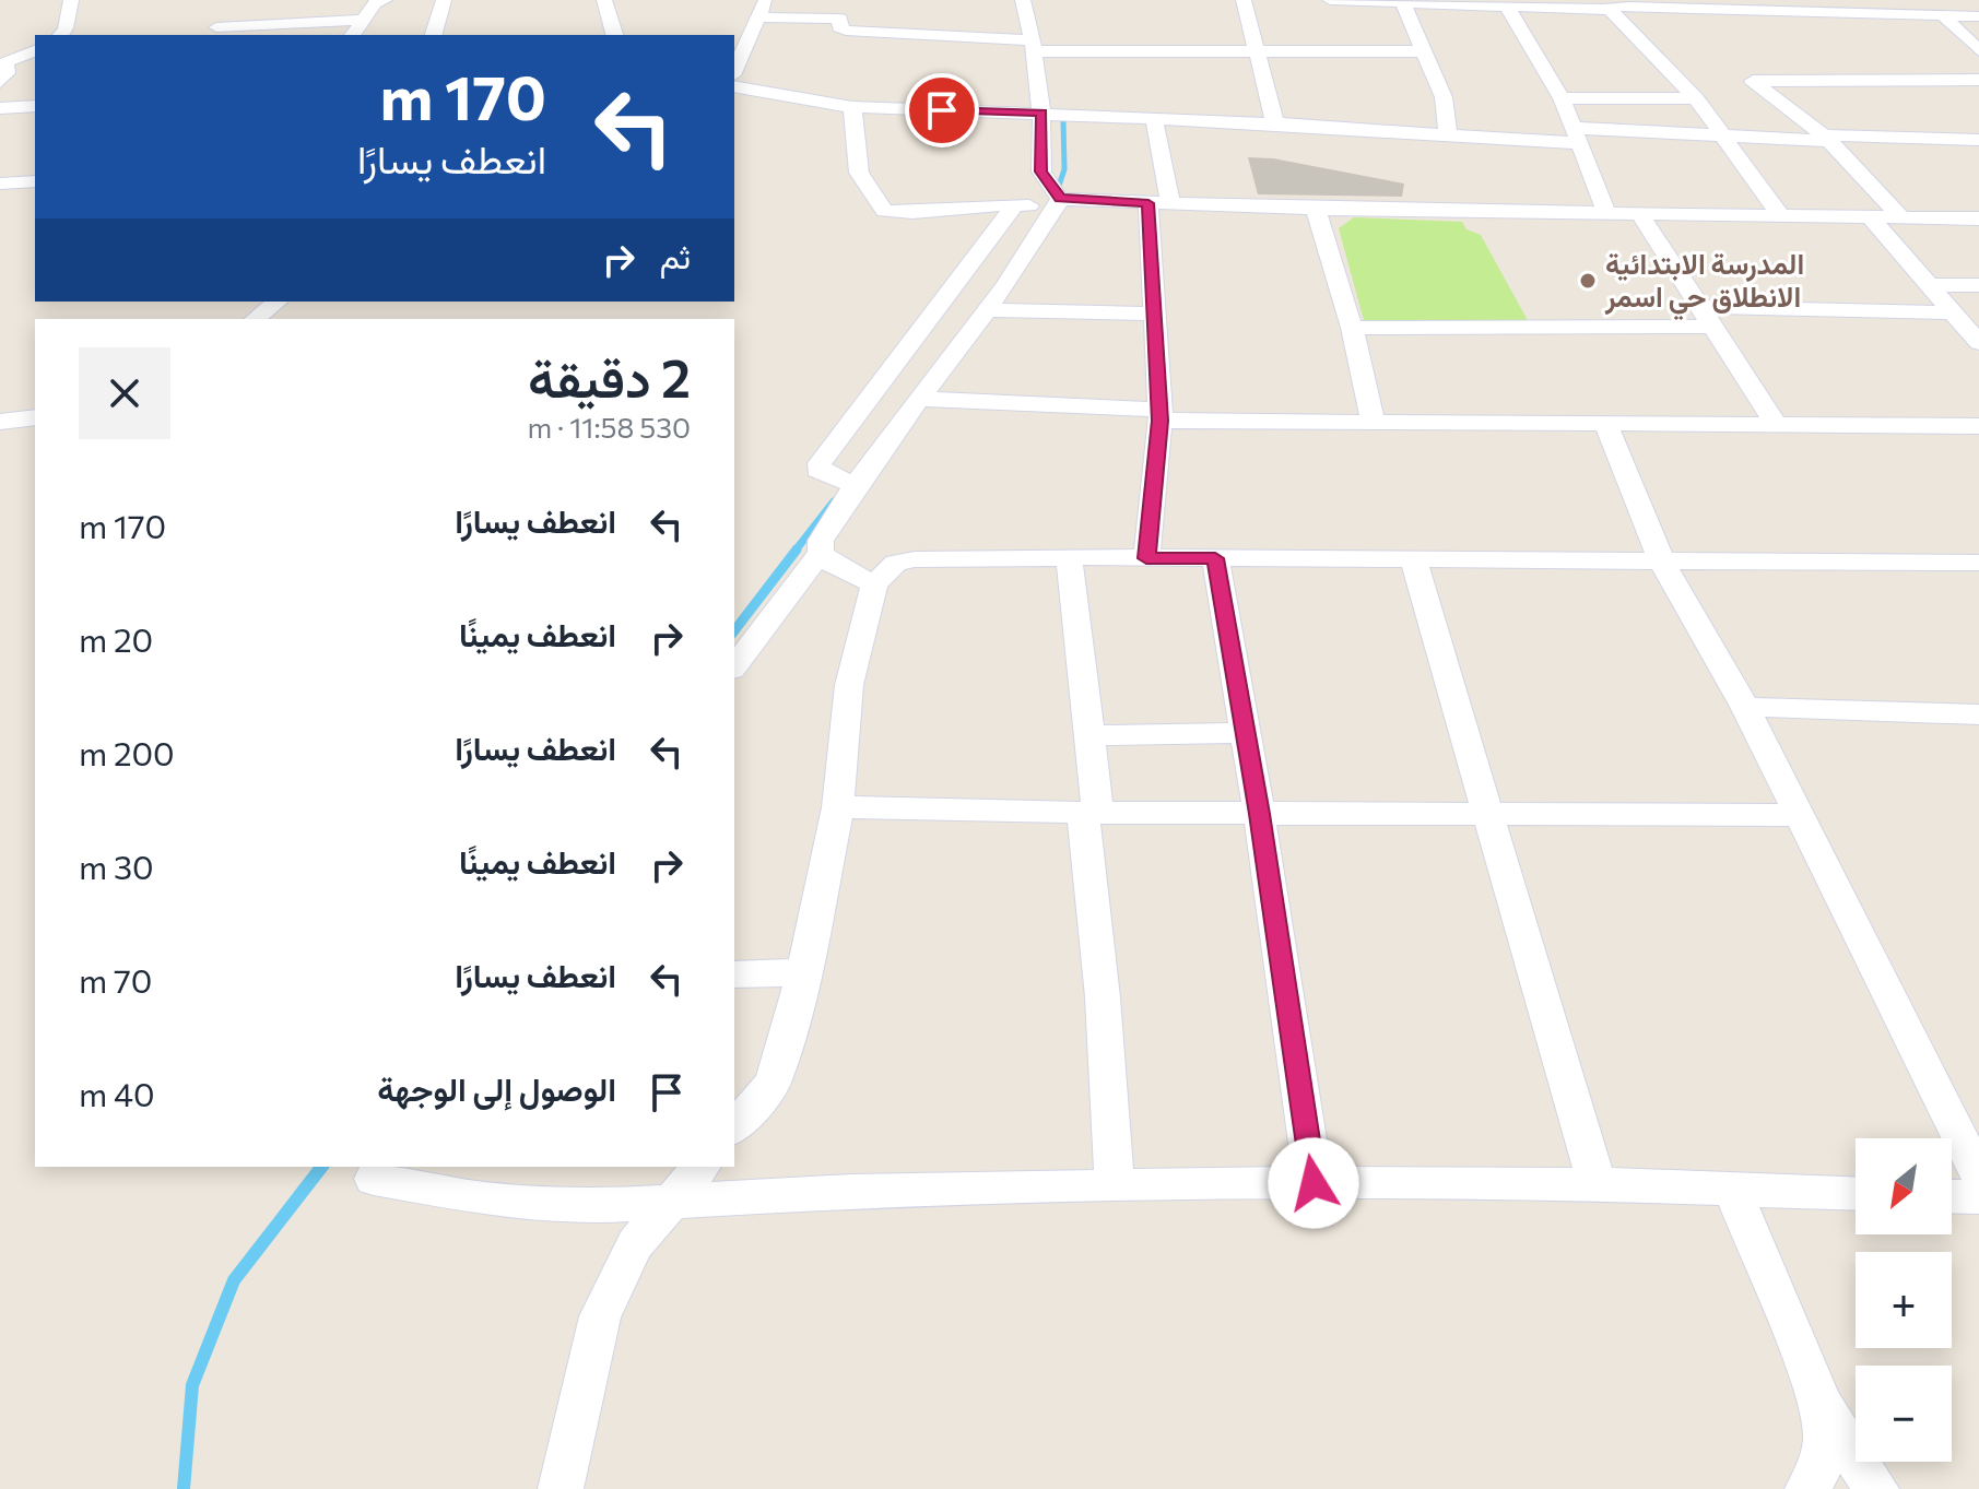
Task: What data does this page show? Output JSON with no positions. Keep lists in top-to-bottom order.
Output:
{
  "places": ["المدرسة الابتدائية الانطلاق حي اسمر"],
  "north": "bottom left",
  "page": {
    "turn": ["170 m", "انعطف يسارًا"],
    "then": "ثم",
    "heading": ["2 دقيقة", "530 m · 11:58"],
    "list": [
      {
        "name": "انعطف يسارًا",
        "value": "170 m"
      },
      {
        "name": "انعطف يمينًا",
        "value": "20 m"
      },
      {
        "name": "انعطف يسارًا",
        "value": "200 m"
      },
      {
        "name": "انعطف يمينًا",
        "value": "30 m"
      },
      {
        "name": "انعطف يسارًا",
        "value": "70 m"
      },
      {
        "name": "الوصول إلى الوجهة",
        "value": "40 m"
      }
    ],
    "map_buttons": ["+", "−"]
  }
}
